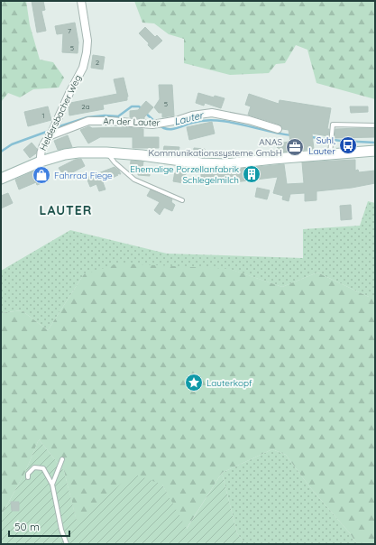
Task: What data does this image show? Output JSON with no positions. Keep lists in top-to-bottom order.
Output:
{
  "streets": {
    "street": ["Heldersbacher Weg", "An der Lauter"]
  },
  "crossings": [
    ["Heldersbacher Weg", "An der Lauter"]
  ],
  "districts": ["LAUTER"],
  "water": ["Lauter"],
  "places": {
    "bus stop": ["Suhl, Lauter"],
    "office": ["ANAS Kommunikationssysteme GmbH"],
    "building": ["Ehemalige Porzellanfabrik Schlegelmilch"],
    "shop": ["Fahrrad Fiege"],
    "place": ["Lauterkopf"]
  },
  "house_numbers": [
    "7",
    "5",
    "2",
    "5",
    "2a",
    "1"
  ],
  "scale_bar": "50 m"
}
